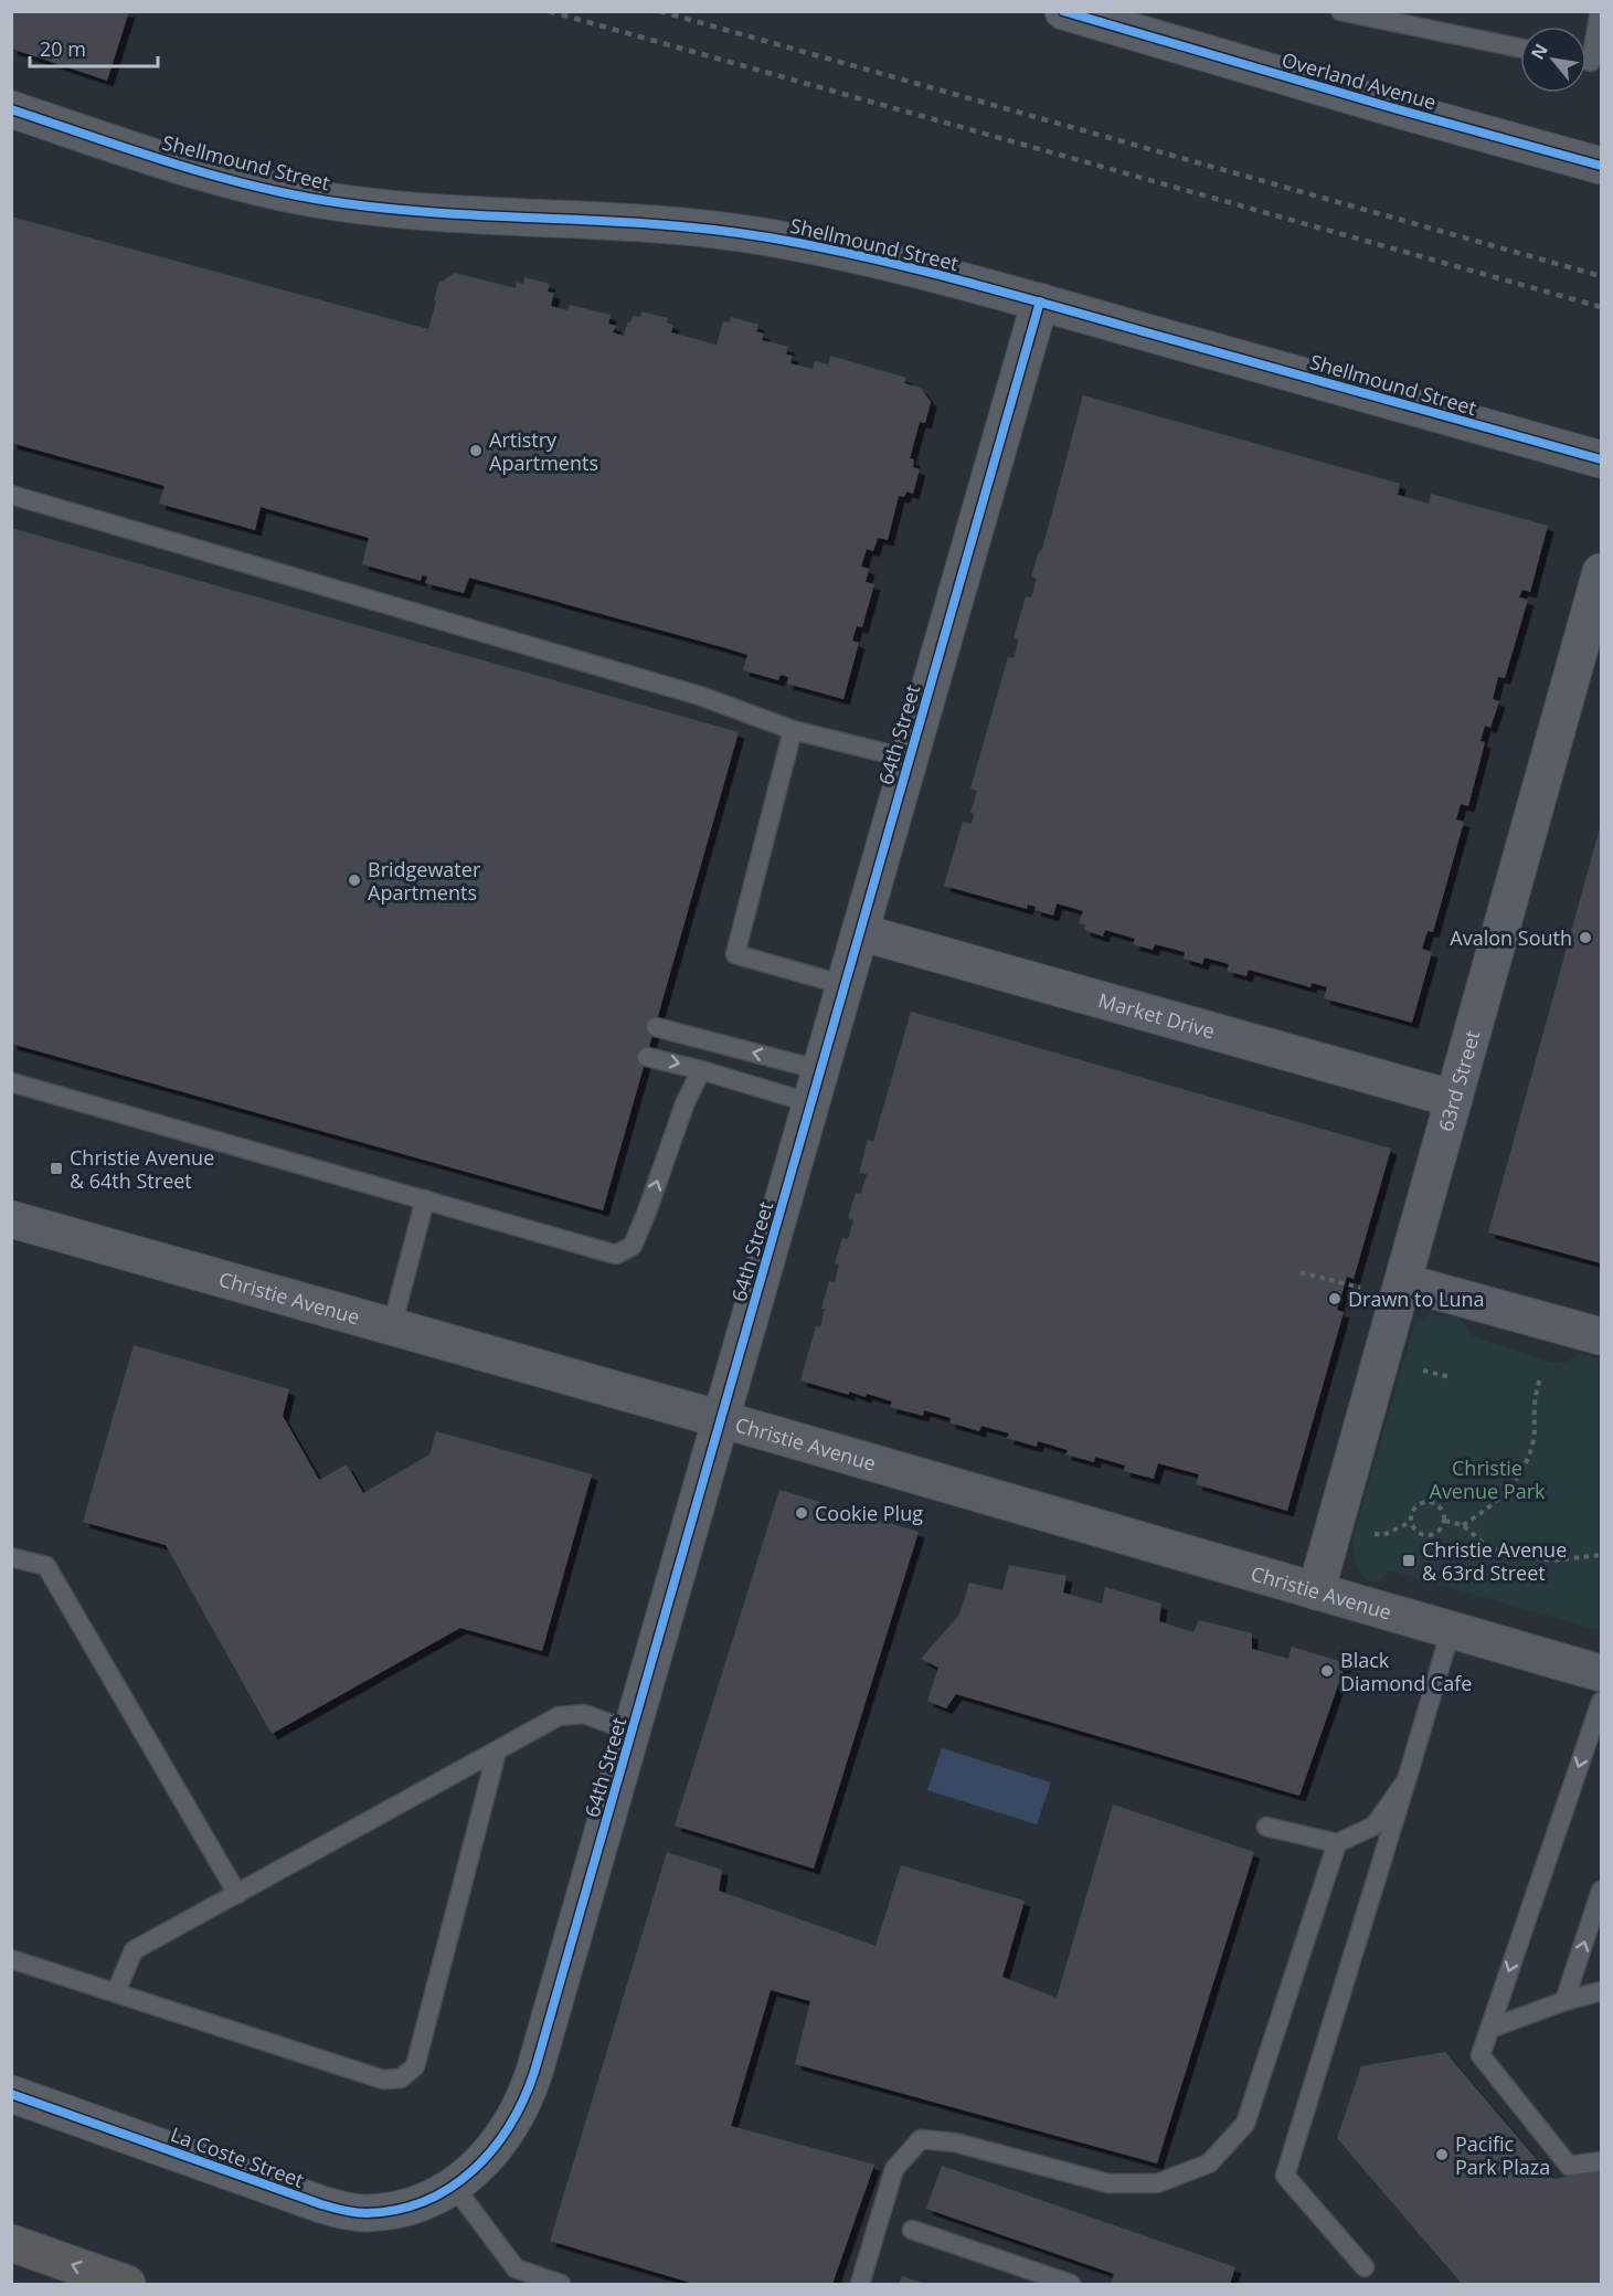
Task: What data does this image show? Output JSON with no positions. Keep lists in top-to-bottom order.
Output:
{
  "streets": {
    "street": [
      "Overland Avenue",
      "Shellmound Street",
      "64th Street",
      "Market Drive",
      "63rd Street",
      "Christie Avenue",
      "La Coste Street"
    ]
  },
  "crossings": [
    ["Shellmound Street", "64th Street"],
    ["64th Street", "Market Drive"],
    ["64th Street", "Christie Avenue"],
    ["64th Street", "La Coste Street"],
    ["Market Drive", "63rd Street"],
    ["63rd Street", "Christie Avenue"]
  ],
  "parks": ["Christie Avenue Park"],
  "places": {
    "other": [
      "Artistry Apartments",
      "Bridgewater Apartments",
      "Avalon South",
      "Drawn to Luna",
      "Cookie Plug",
      "Black Diamond Cafe",
      "Pacific Park Plaza"
    ],
    "transit": ["Christie Avenue & 64th Street", "Christie Avenue & 63rd Street"]
  },
  "scale_bar": "20 m",
  "north": "top left"
}
